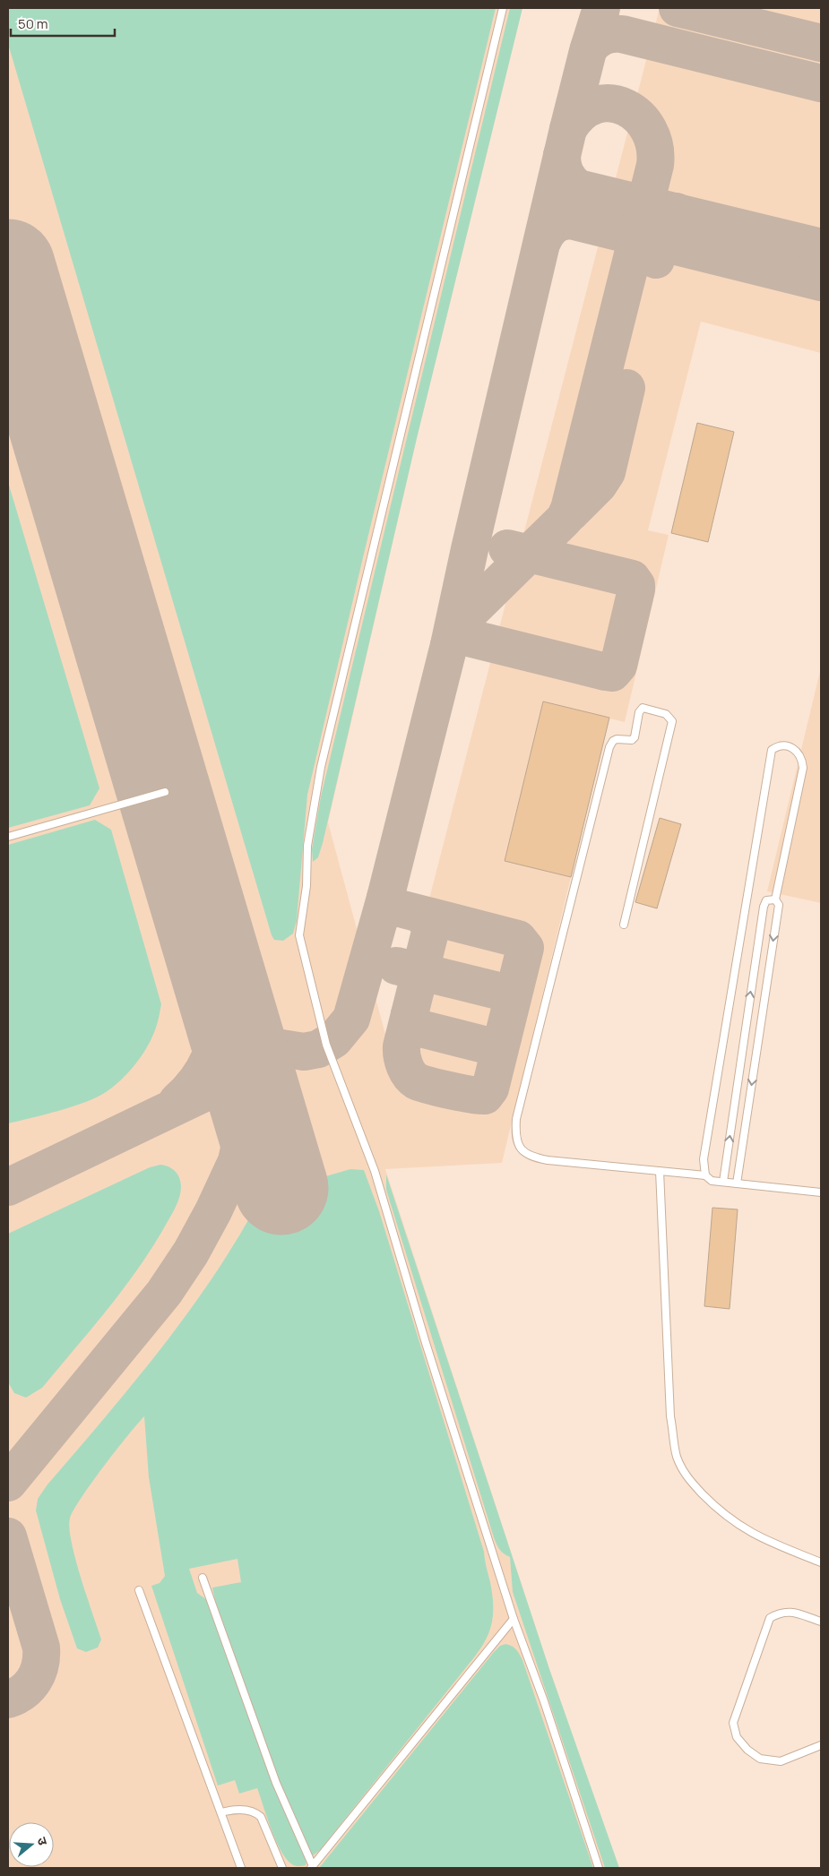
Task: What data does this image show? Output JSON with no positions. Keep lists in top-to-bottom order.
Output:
{
  "scale_bar": "50 m",
  "north": "right"
}
